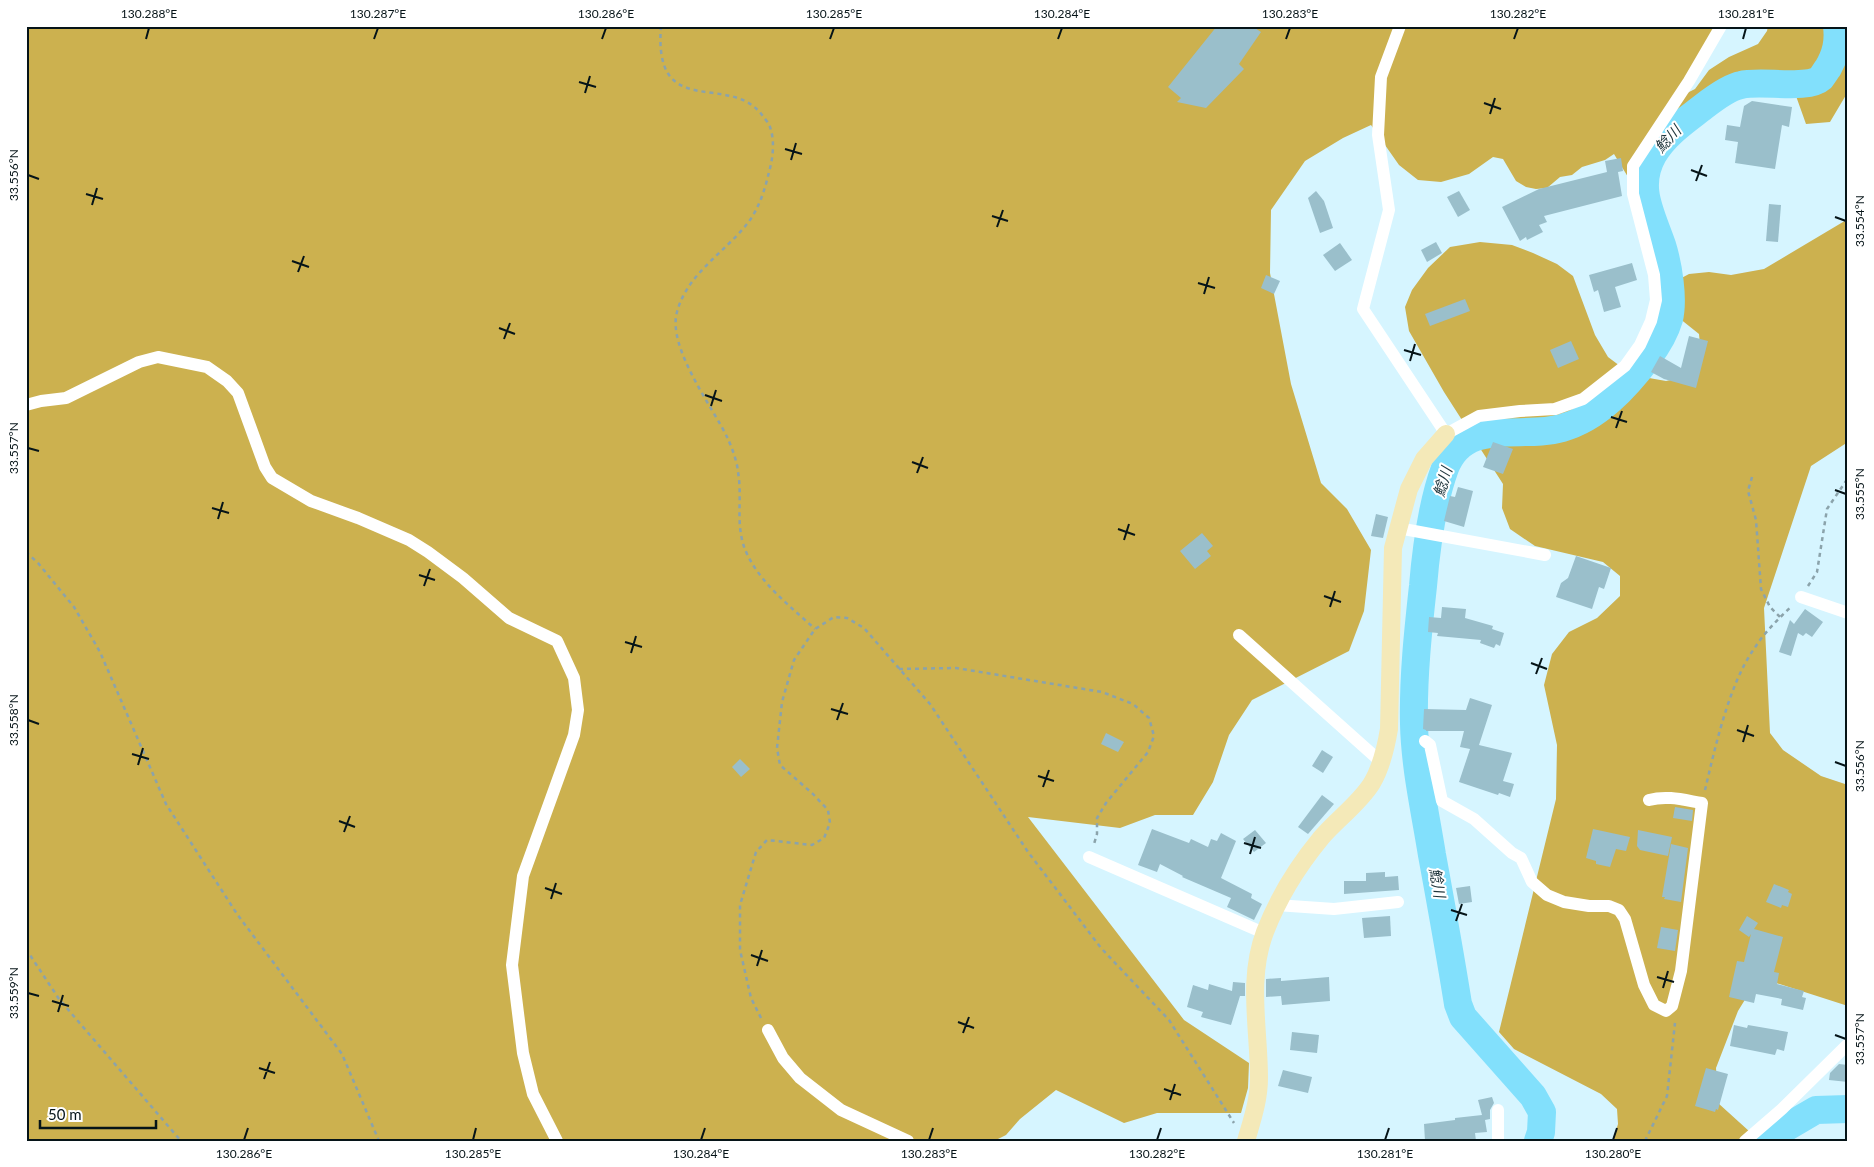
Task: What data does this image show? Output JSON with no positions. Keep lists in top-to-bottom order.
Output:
{
  "water": ["鯰川"],
  "scale_bar": "50 m",
  "coordinates": [
    "130.288°E",
    "130.287°E",
    "130.286°E",
    "130.285°E",
    "130.284°E",
    "130.283°E",
    "130.282°E",
    "130.281°E",
    "33.556°N",
    "33.554°N",
    "33.557°N",
    "33.555°N",
    "33.558°N",
    "33.559°N",
    "130.280°E"
  ]
}
